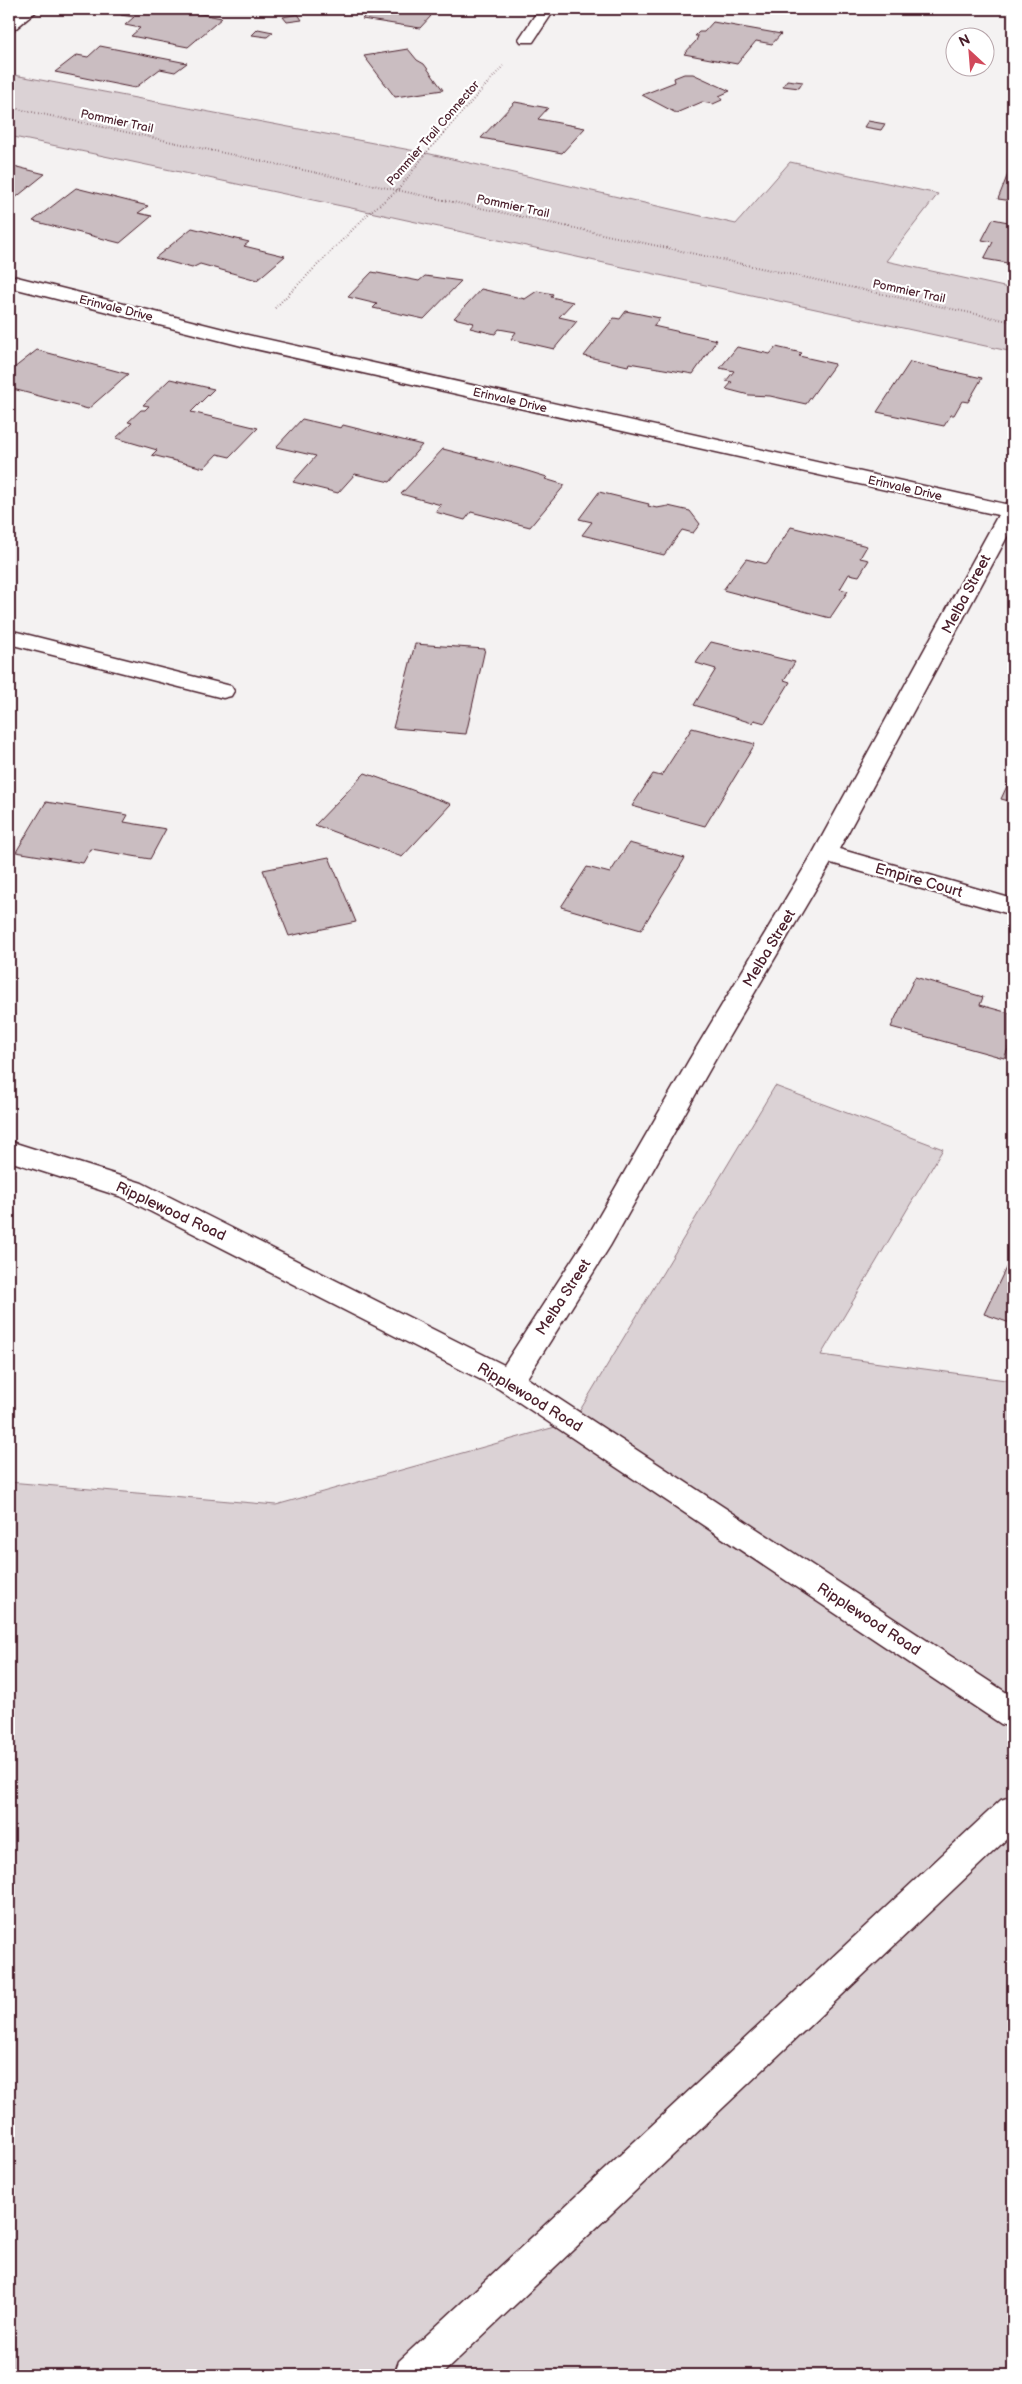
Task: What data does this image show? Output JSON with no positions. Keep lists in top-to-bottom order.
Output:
{
  "streets": {
    "street": [
      "Erinvale Drive",
      "Melba Street",
      "Empire Court",
      "Ripplewood Road"
    ],
    "path": ["Pommier Trail", "Pommier Trail Connector"]
  },
  "crossings": [
    ["Pommier Trail", "Pommier Trail Connector"],
    ["Erinvale Drive", "Melba Street"],
    ["Melba Street", "Empire Court"],
    ["Melba Street", "Ripplewood Road"]
  ],
  "north": "top left"
}
